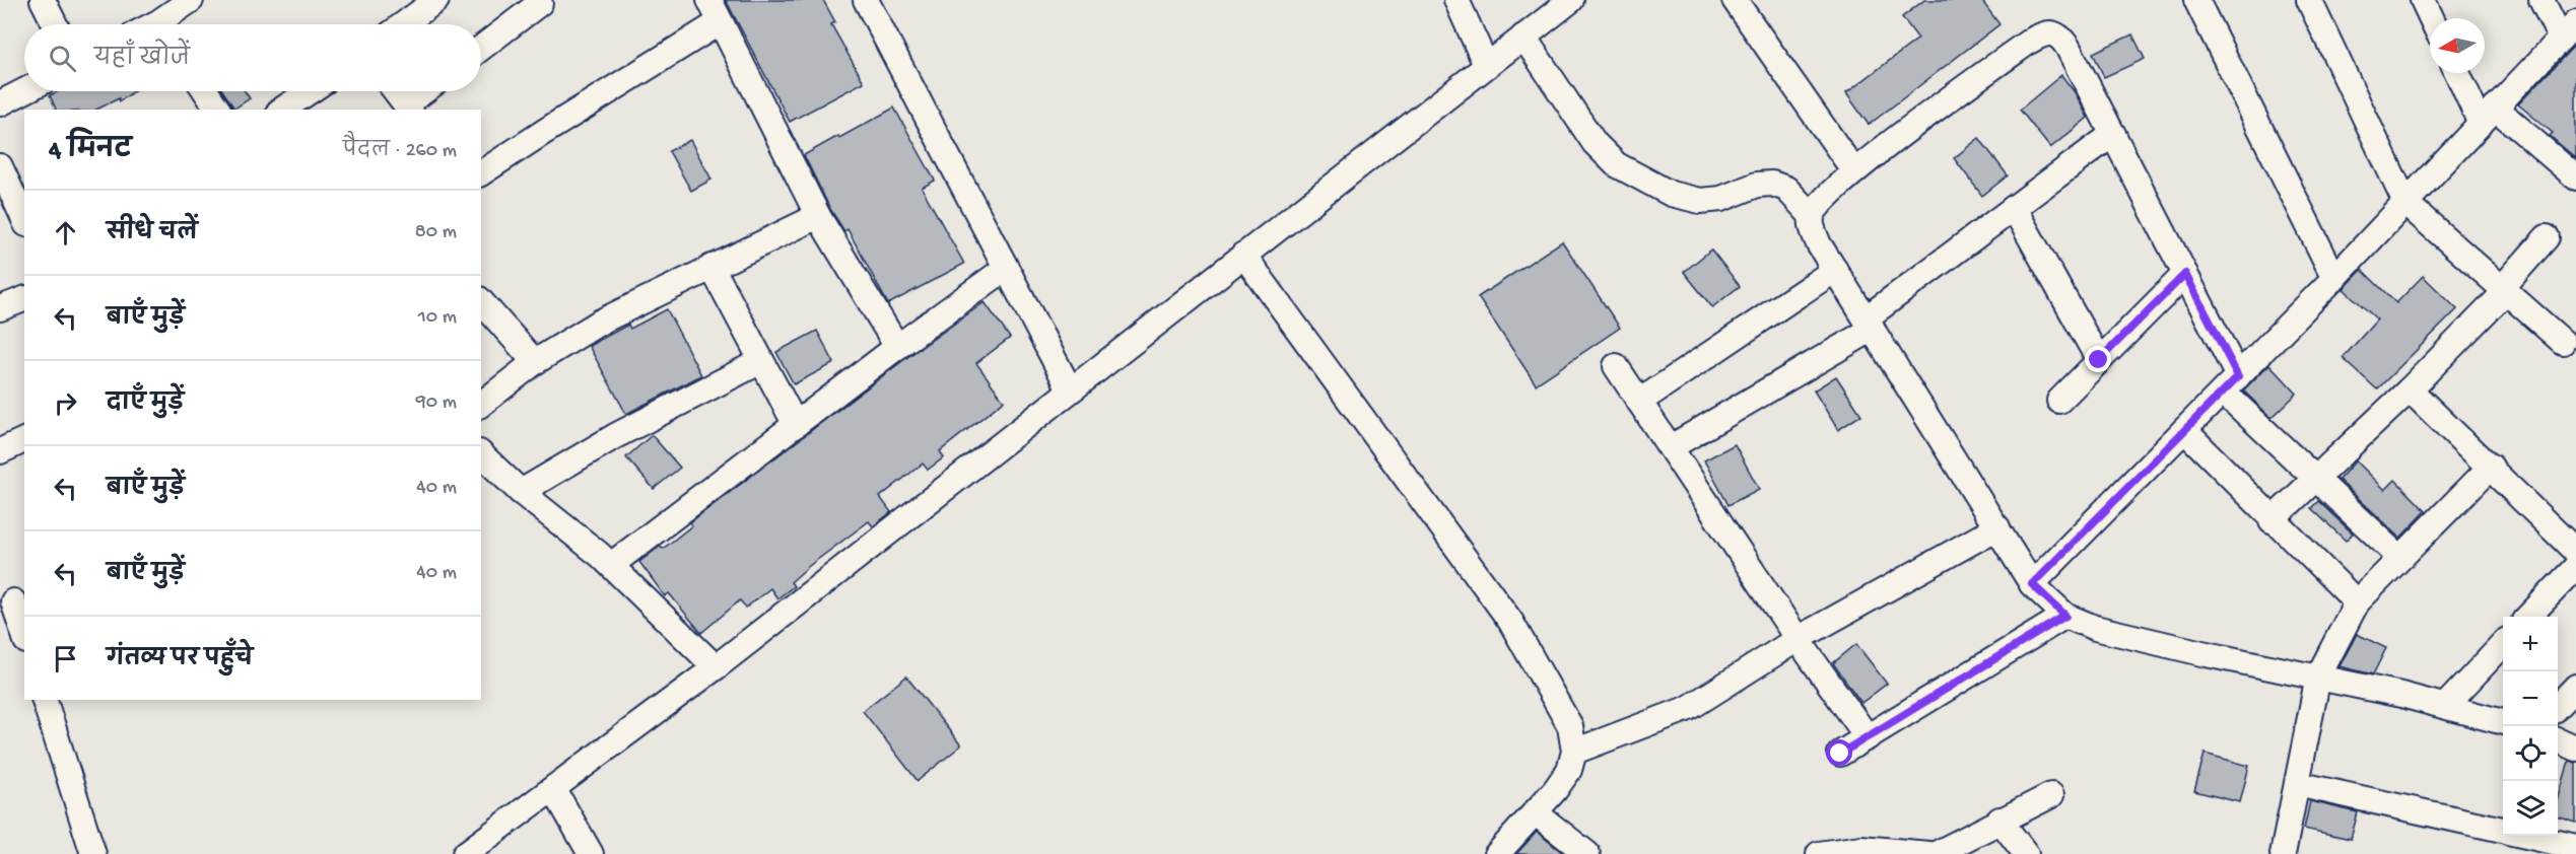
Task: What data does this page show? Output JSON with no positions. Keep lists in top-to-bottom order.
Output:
{
  "north": "left",
  "page": {
    "search": "यहाँ खोजें",
    "heading": ["4 मिनट", "पैदल · 260 m"],
    "list": [
      ["सीधे चलें", "80 m"],
      ["बाएँ मुड़ें", "10 m"],
      ["दाएँ मुड़ें", "90 m"],
      ["बाएँ मुड़ें", "40 m"],
      ["बाएँ मुड़ें", "40 m"],
      "गंतव्य पर पहुँचे"
    ],
    "map_buttons": ["+", "−"]
  }
}
